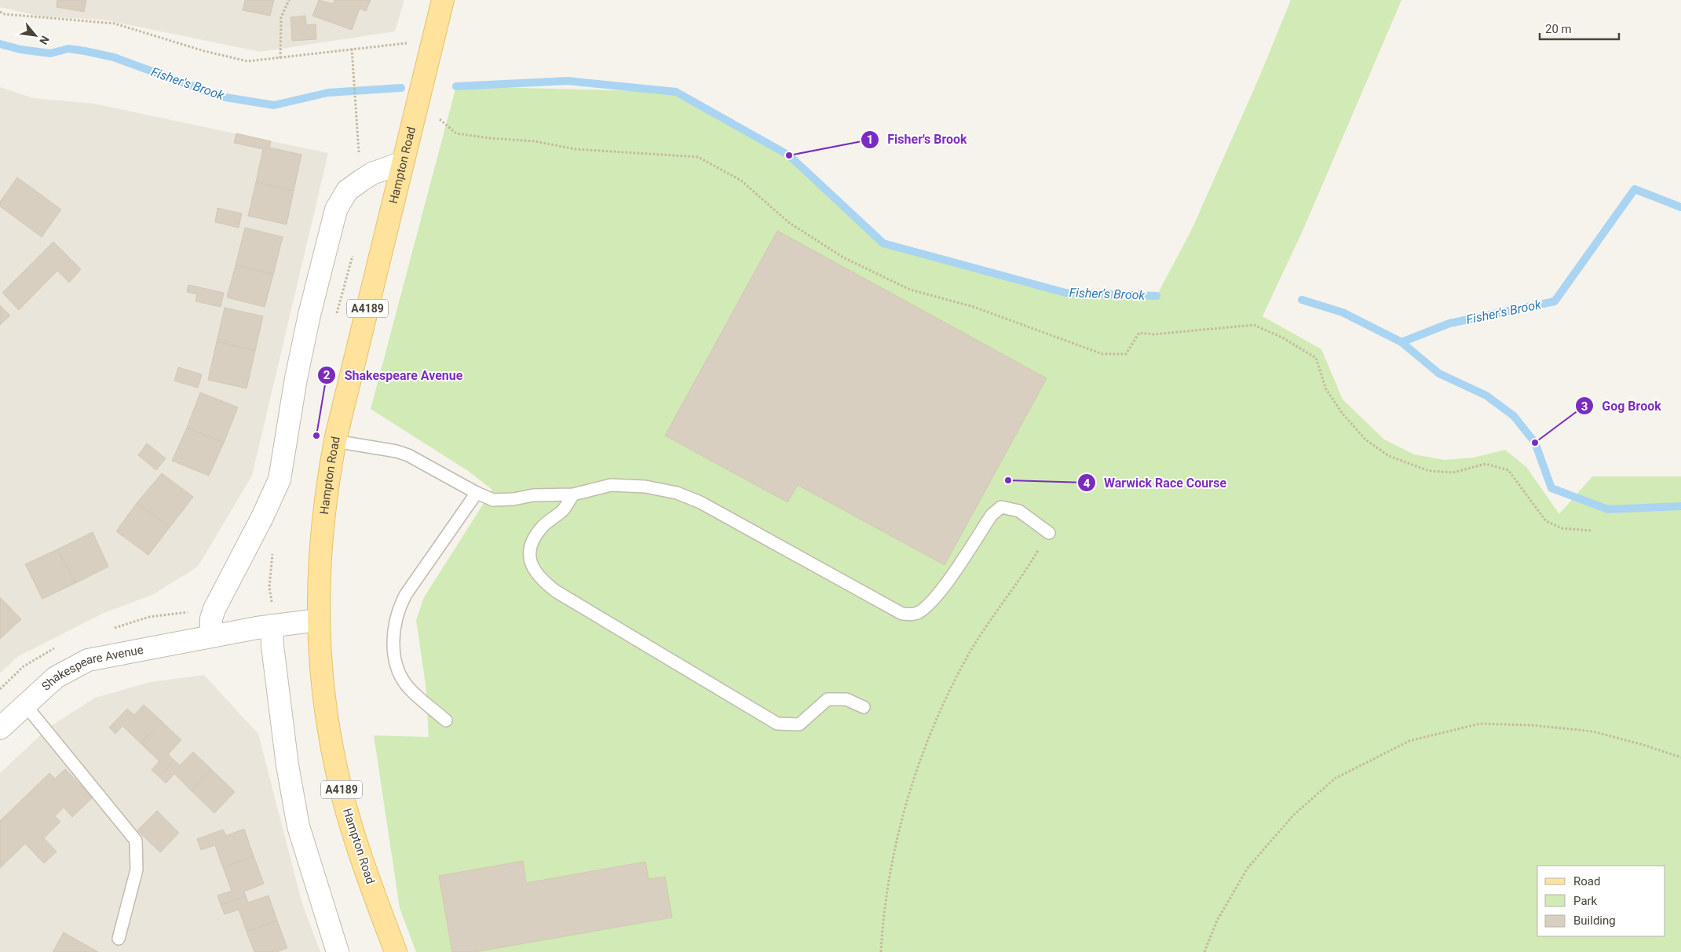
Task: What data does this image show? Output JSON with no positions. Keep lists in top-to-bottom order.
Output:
{
  "streets": {
    "main road": ["Hampton Road", "A4189"],
    "street": ["Shakespeare Avenue"]
  },
  "crossings": [
    ["Hampton Road", "Shakespeare Avenue"]
  ],
  "water": ["Fisher's Brook"],
  "places": [
    "Fisher's Brook",
    "Shakespeare Avenue",
    "Gog Brook",
    "Warwick Race Course"
  ],
  "legend": ["Road", "Park", "Building"],
  "scale_bar": "20 m",
  "north": "bottom right"
}
